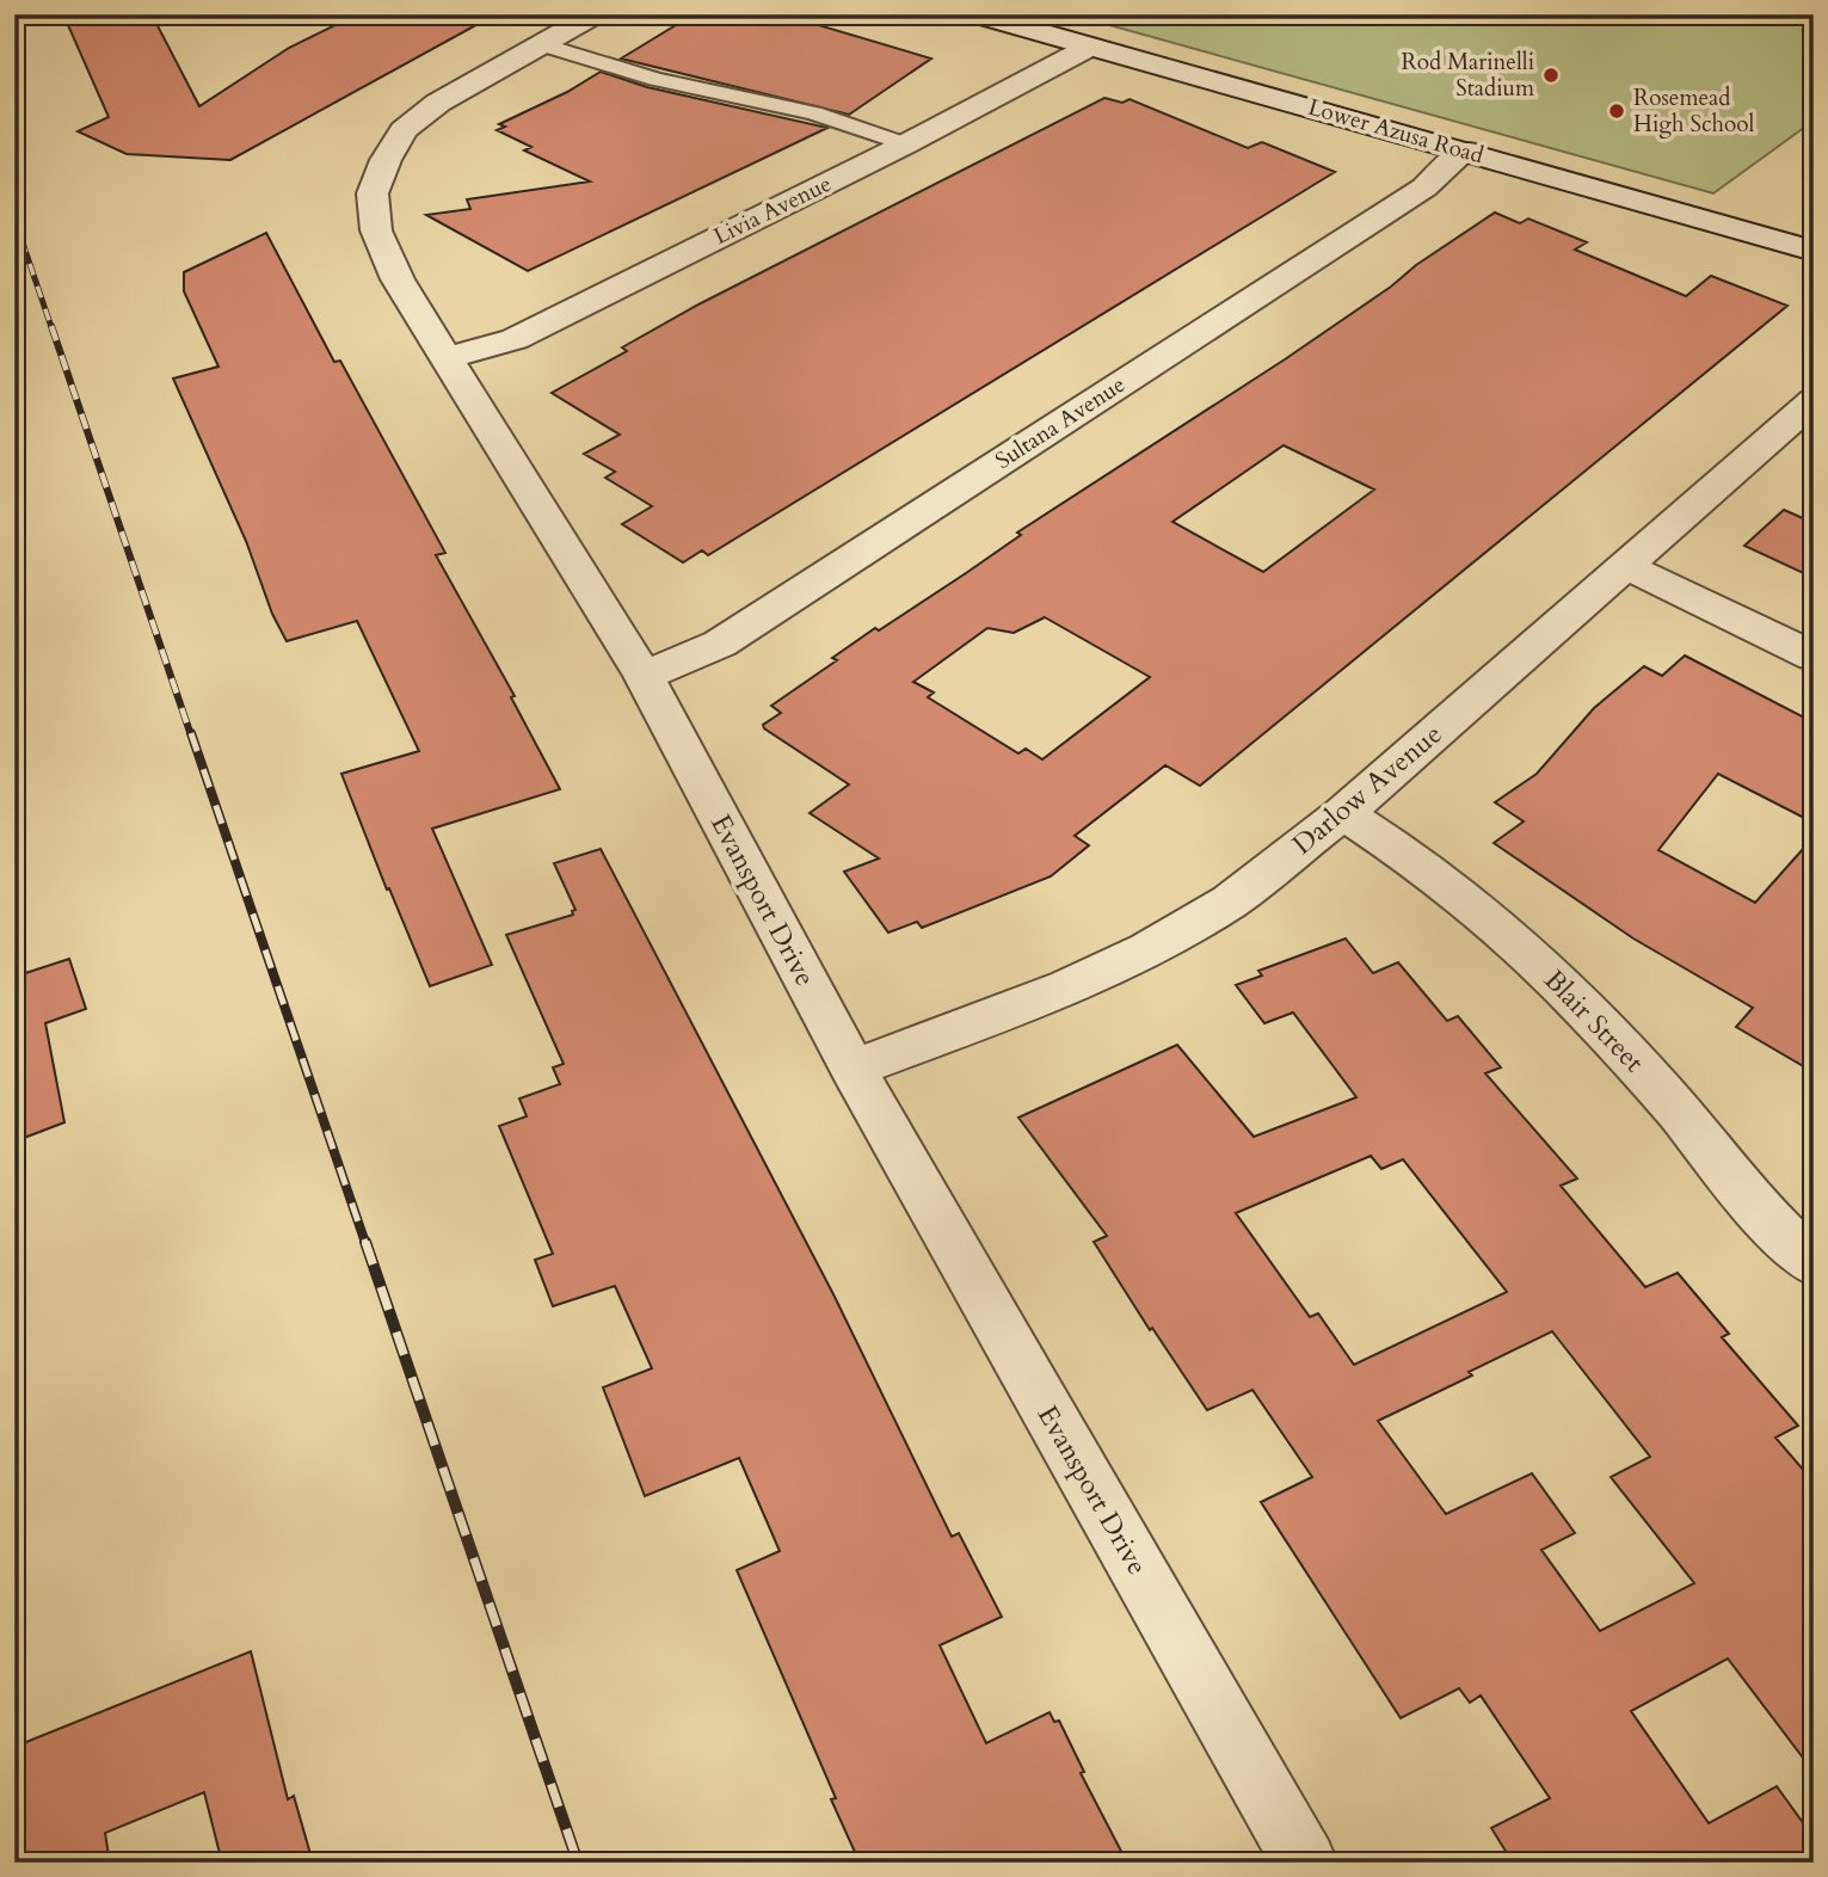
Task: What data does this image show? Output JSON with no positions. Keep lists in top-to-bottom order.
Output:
{
  "streets": {
    "street": [
      "Lower Azusa Road",
      "Livia Avenue",
      "Sultana Avenue",
      "Darlow Avenue",
      "Evansport Drive",
      "Blair Street"
    ]
  },
  "crossings": [
    ["Lower Azusa Road", "Livia Avenue"],
    ["Lower Azusa Road", "Sultana Avenue"],
    ["Livia Avenue", "Evansport Drive"],
    ["Sultana Avenue", "Evansport Drive"],
    ["Darlow Avenue", "Evansport Drive"],
    ["Darlow Avenue", "Blair Street"]
  ],
  "places": ["Rod Marinelli Stadium", "Rosemead High School"]
}
